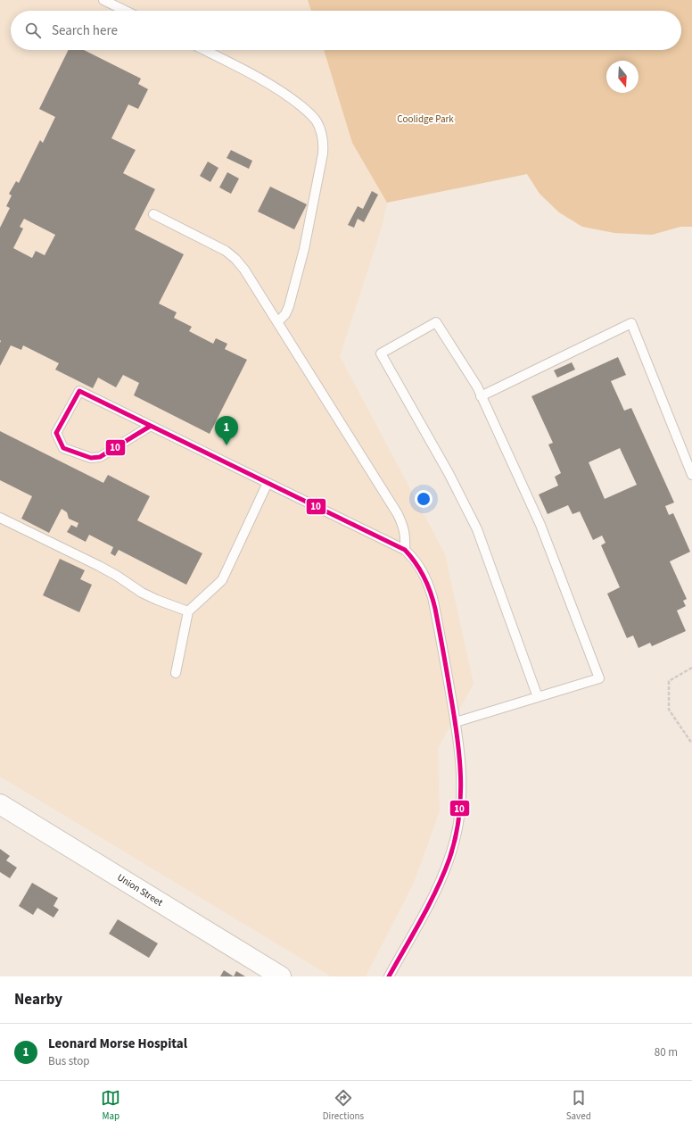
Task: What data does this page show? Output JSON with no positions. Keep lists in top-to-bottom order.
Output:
{
  "streets": {
    "street": ["Union Street"]
  },
  "parks": ["Coolidge Park"],
  "lines": ["transit line 10"],
  "north": "bottom",
  "page": {
    "search": "Search here",
    "pins": "1",
    "heading": "Nearby",
    "list": [
      {
        "mark": "1",
        "name": "Leonard Morse Hospital",
        "note": "Bus stop",
        "value": "80 m"
      }
    ],
    "nav": ["Map", "Directions", "Saved"]
  }
}
